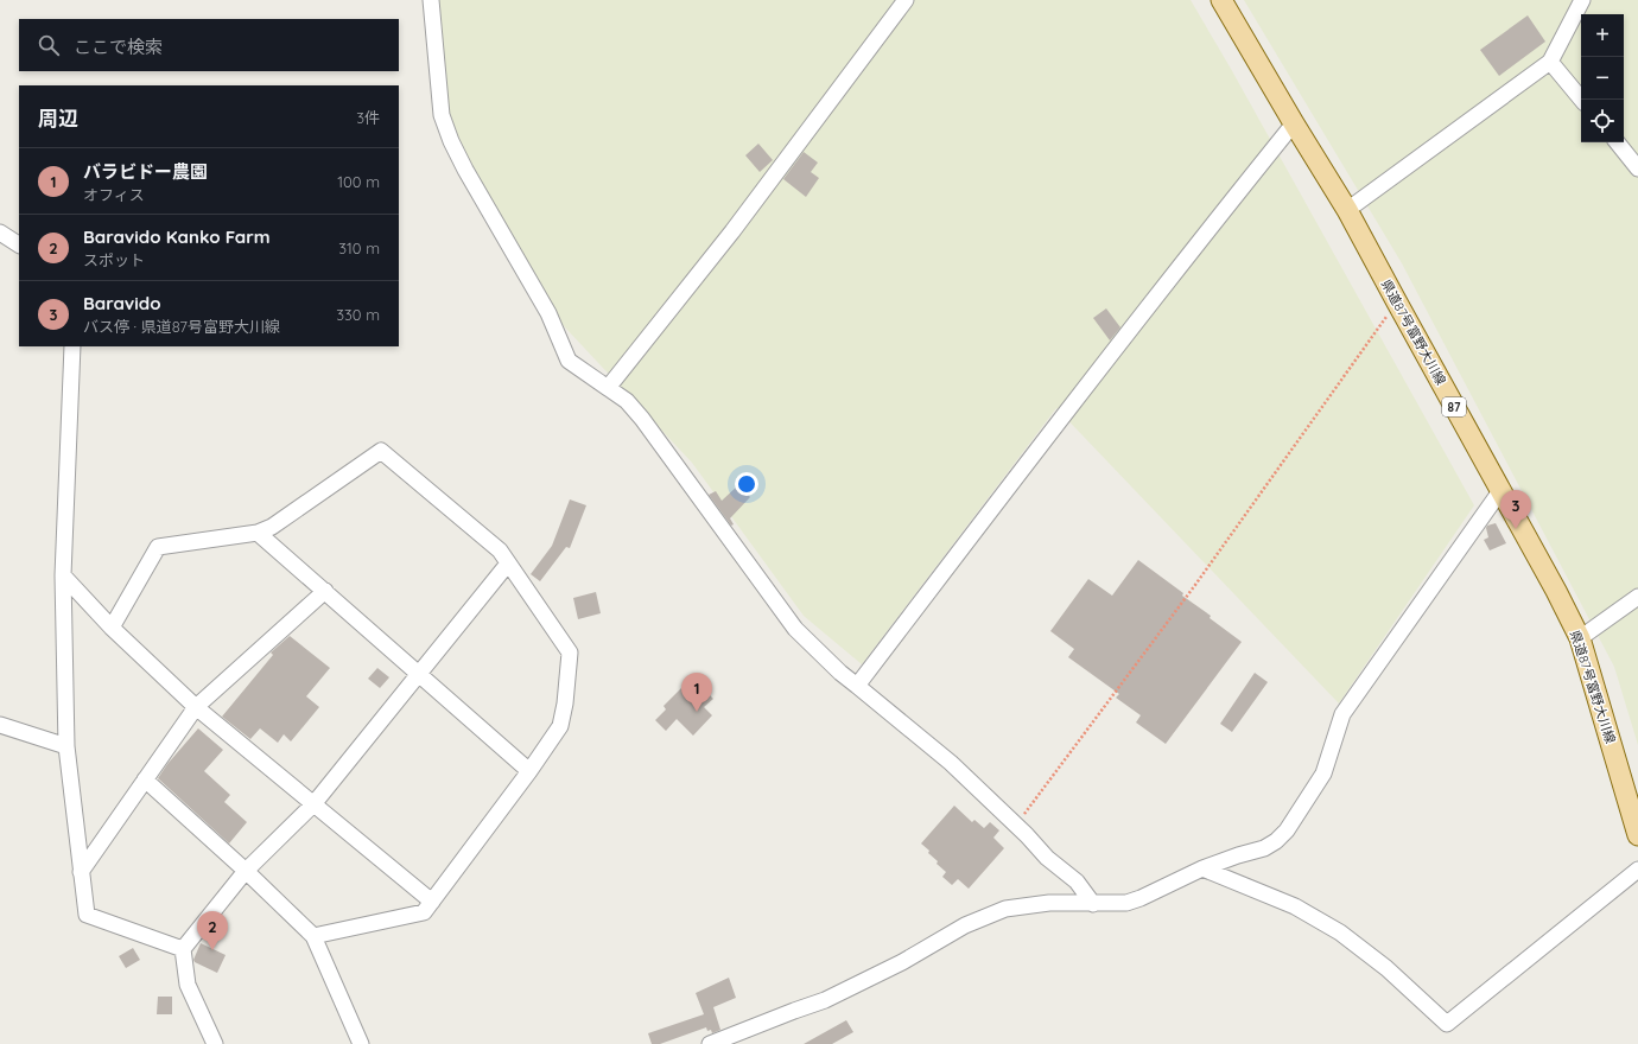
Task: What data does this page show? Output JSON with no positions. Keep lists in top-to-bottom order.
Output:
{
  "streets": {
    "main road": ["県道87号富野大川線", "87"]
  },
  "page": {
    "map_buttons": ["+", "−"],
    "search": "ここで検索",
    "heading": ["周辺", "3件"],
    "list": [
      {
        "mark": "1",
        "name": "バラビドー農園",
        "note": "オフィス",
        "value": "100 m"
      },
      {
        "mark": "2",
        "name": "Baravido Kanko Farm",
        "note": "スポット",
        "value": "310 m"
      },
      {
        "mark": "3",
        "name": "Baravido",
        "note": "バス停 · 県道87号富野大川線",
        "value": "330 m"
      }
    ],
    "pins": ["3", "1", "2"]
  }
}
